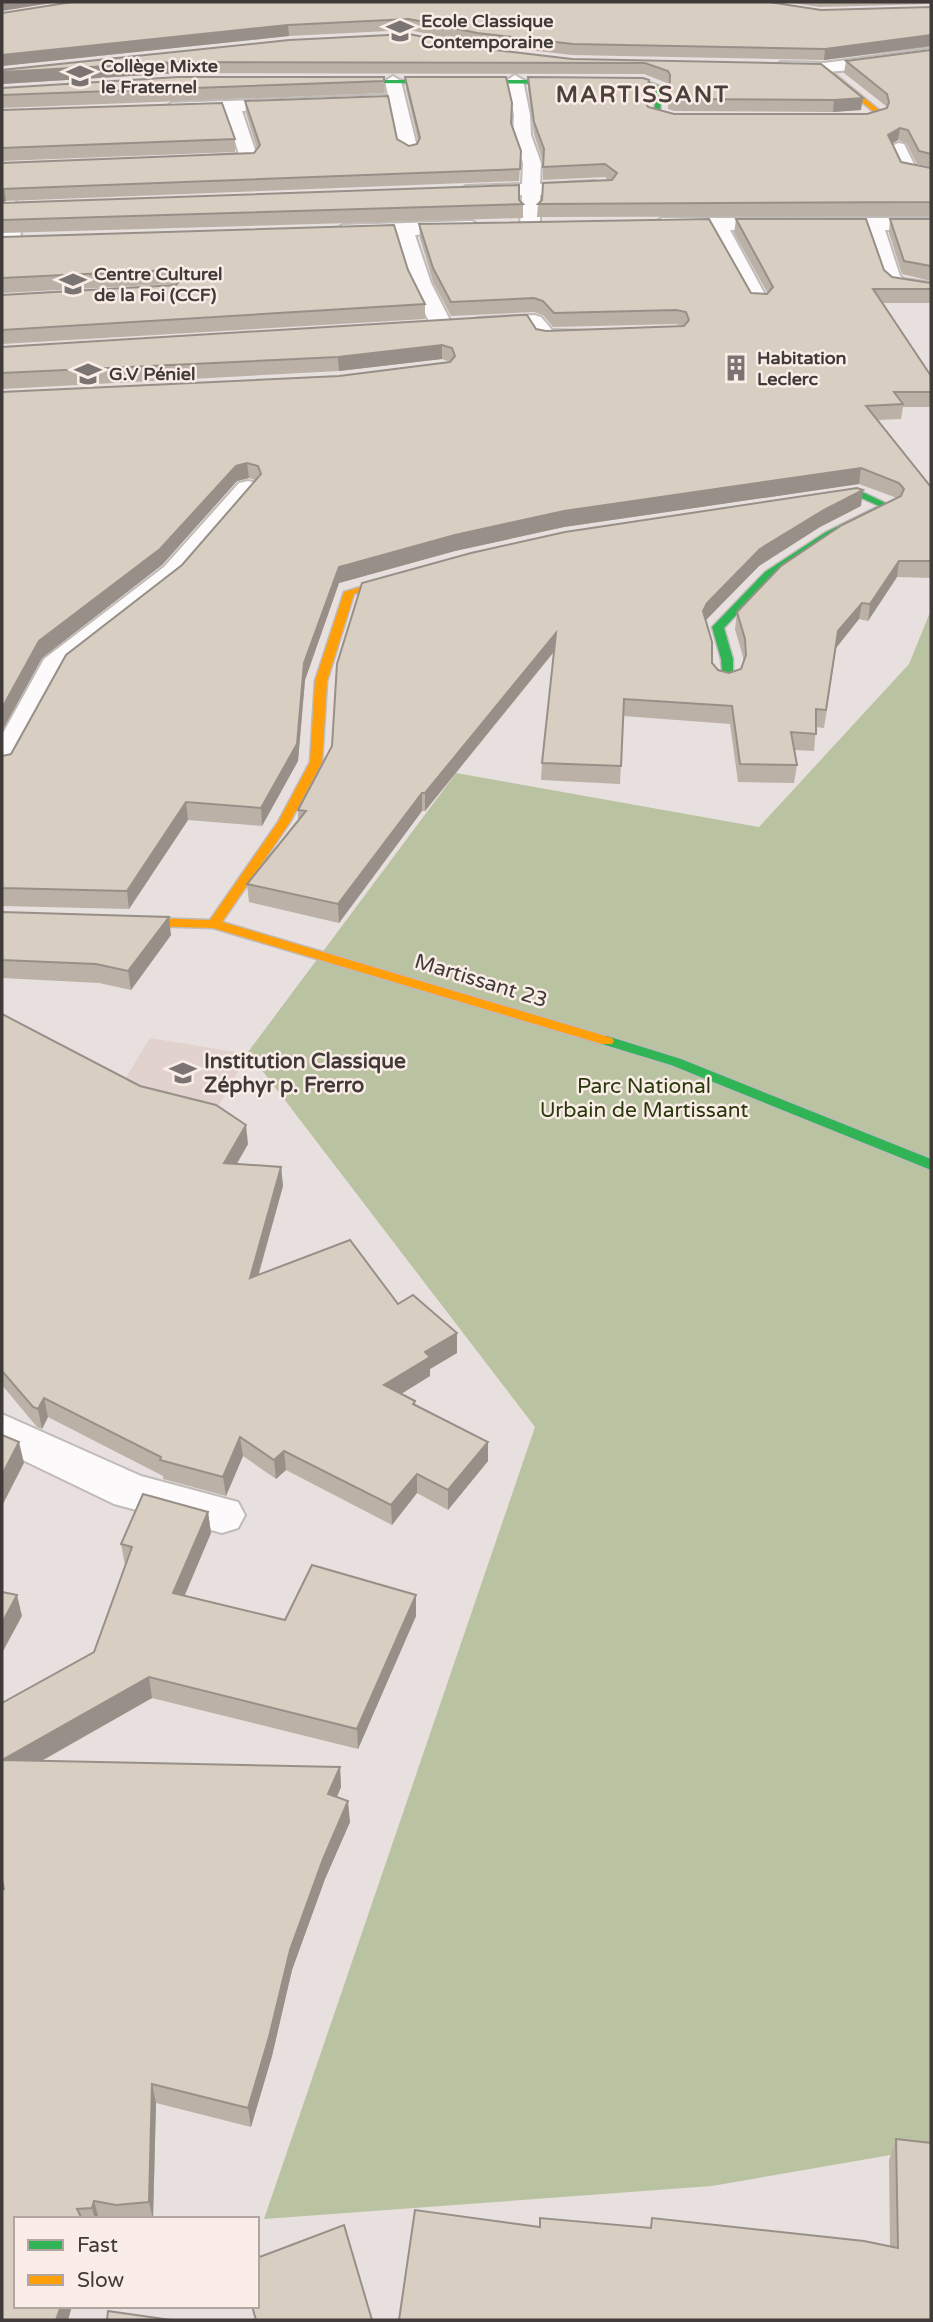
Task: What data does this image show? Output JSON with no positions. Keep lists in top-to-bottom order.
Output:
{
  "streets": {
    "street": ["Martissant 23"]
  },
  "districts": ["MARTISSANT"],
  "parks": ["Parc National Urbain de Martissant"],
  "places": {
    "school or university": [
      "Ecole Classique Contemporaine",
      "Collège Mixte le Fraternel",
      "Centre Culturel de la Foi (CCF)",
      "G.V Péniel",
      "Institution Classique Zéphyr p. Frerro"
    ],
    "building": ["Habitation Leclerc"]
  },
  "legend": ["Fast", "Slow"]
}
